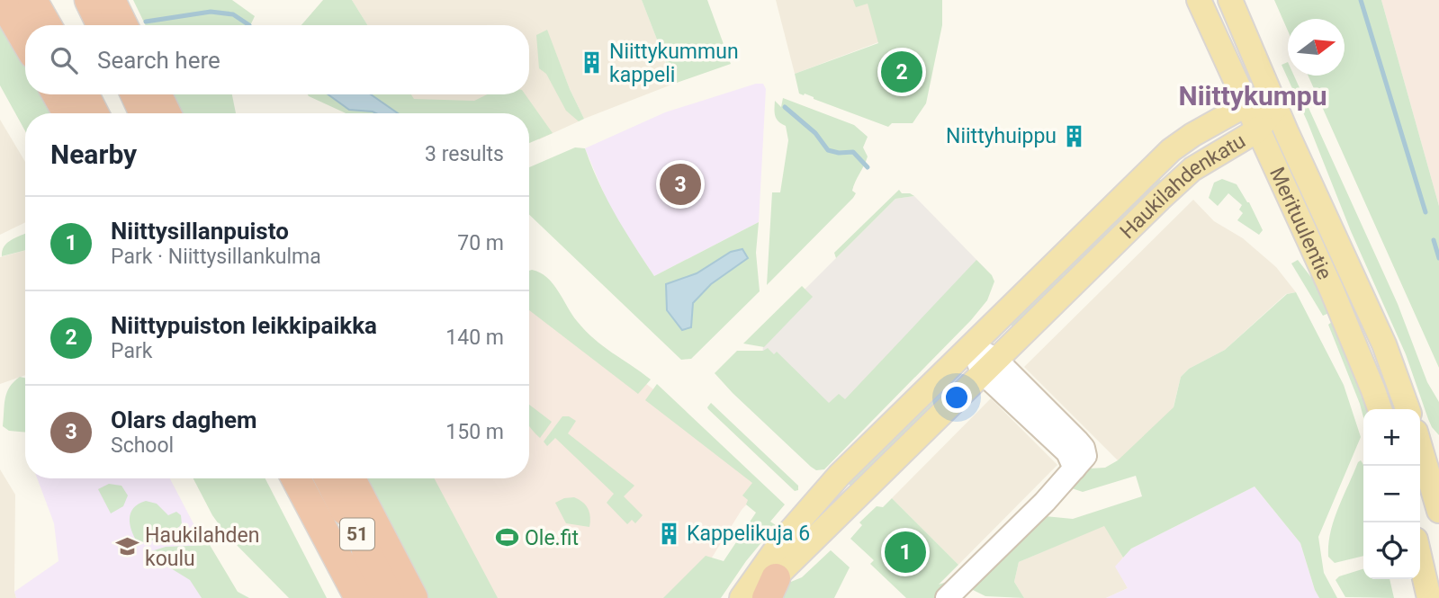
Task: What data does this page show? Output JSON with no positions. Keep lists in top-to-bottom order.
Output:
{
  "streets": {
    "highway": ["51"],
    "main road": ["Haukilahdenkatu", "Merituulentie"]
  },
  "crossings": [
    ["Haukilahdenkatu", "Merituulentie"]
  ],
  "districts": ["Niittykumpu"],
  "places": {
    "building": ["Niittykummun kappeli", "Niittyhuippu", "Kappelikuja 6"],
    "sports": ["Ole.fit"],
    "school or university": ["Haukilahden koulu"]
  },
  "north": "right",
  "page": {
    "search": "Search here",
    "pins": ["2", "3", "1"],
    "heading": ["Nearby", "3 results"],
    "list": [
      {
        "mark": "1",
        "name": "Niittysillanpuisto",
        "note": "Park · Niittysillankulma",
        "value": "70 m"
      },
      {
        "mark": "2",
        "name": "Niittypuiston leikkipaikka",
        "note": "Park",
        "value": "140 m"
      },
      {
        "mark": "3",
        "name": "Olars daghem",
        "note": "School",
        "value": "150 m"
      }
    ],
    "map_buttons": ["+", "−"]
  }
}
